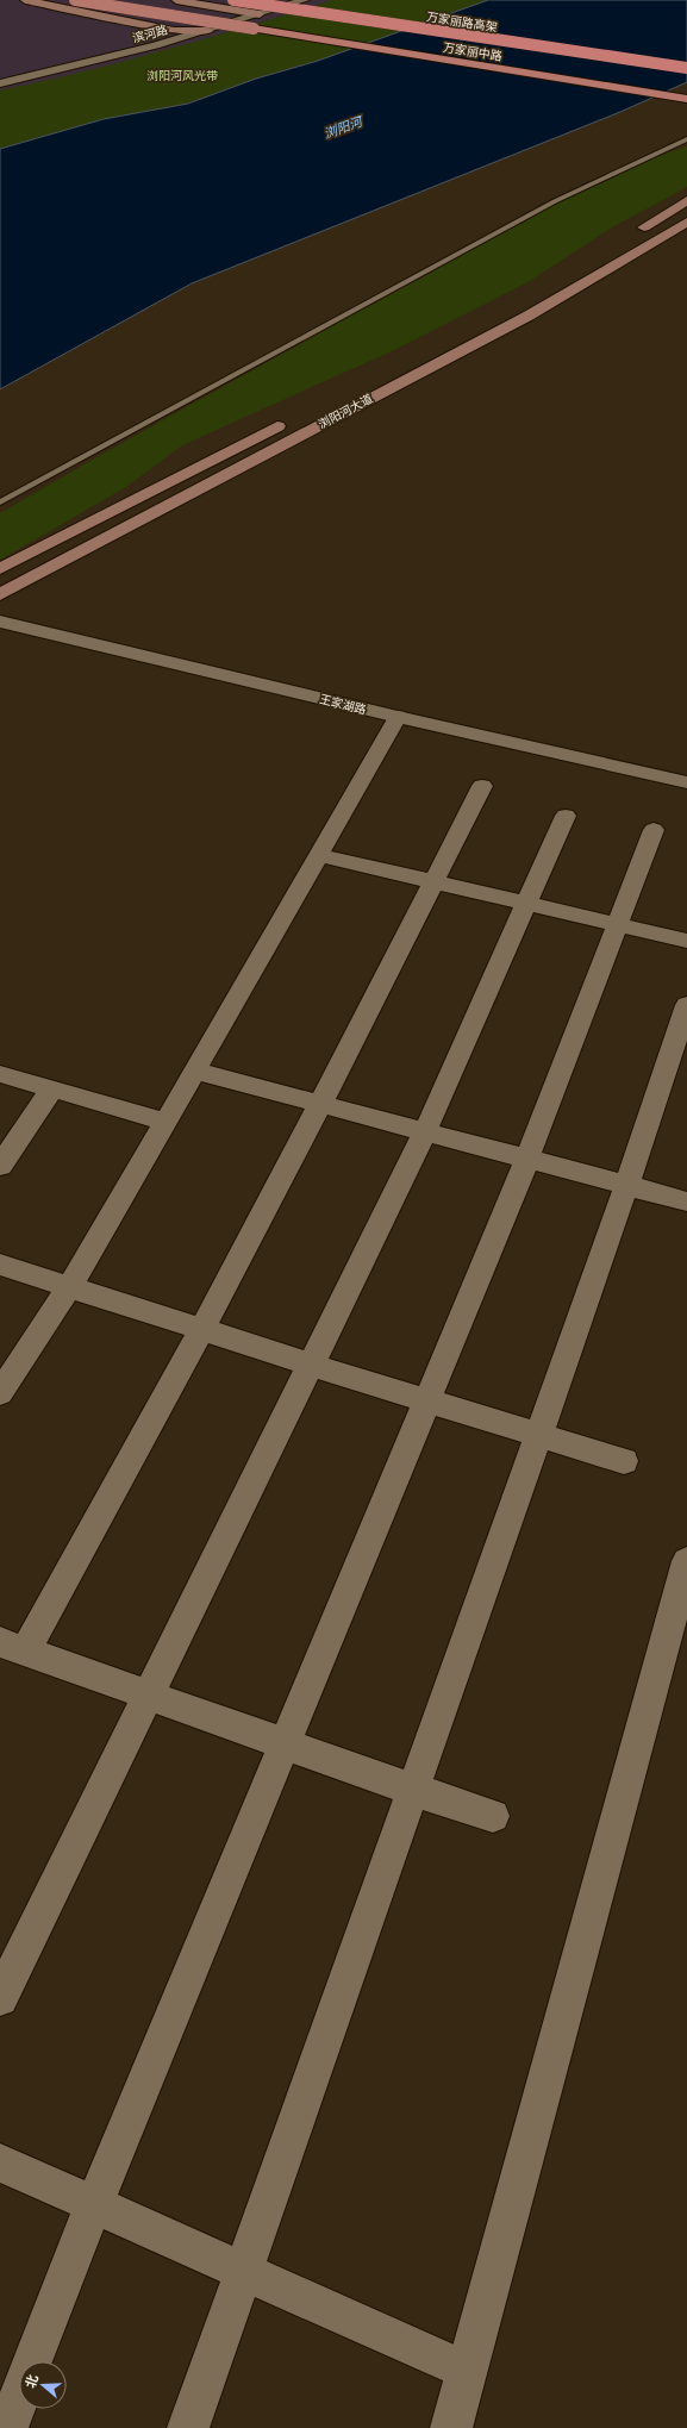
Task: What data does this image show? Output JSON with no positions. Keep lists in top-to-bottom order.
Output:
{
  "streets": {
    "highway": ["万家丽路高架"],
    "main road": ["万家丽中路", "浏阳河大道"],
    "street": ["滨河路", "王家湖路"]
  },
  "crossings": [
    ["万家丽路高架", "滨河路"],
    ["滨河路", "万家丽中路"]
  ],
  "water": ["浏阳河"],
  "parks": ["浏阳河风光带"],
  "north": "left"
}
